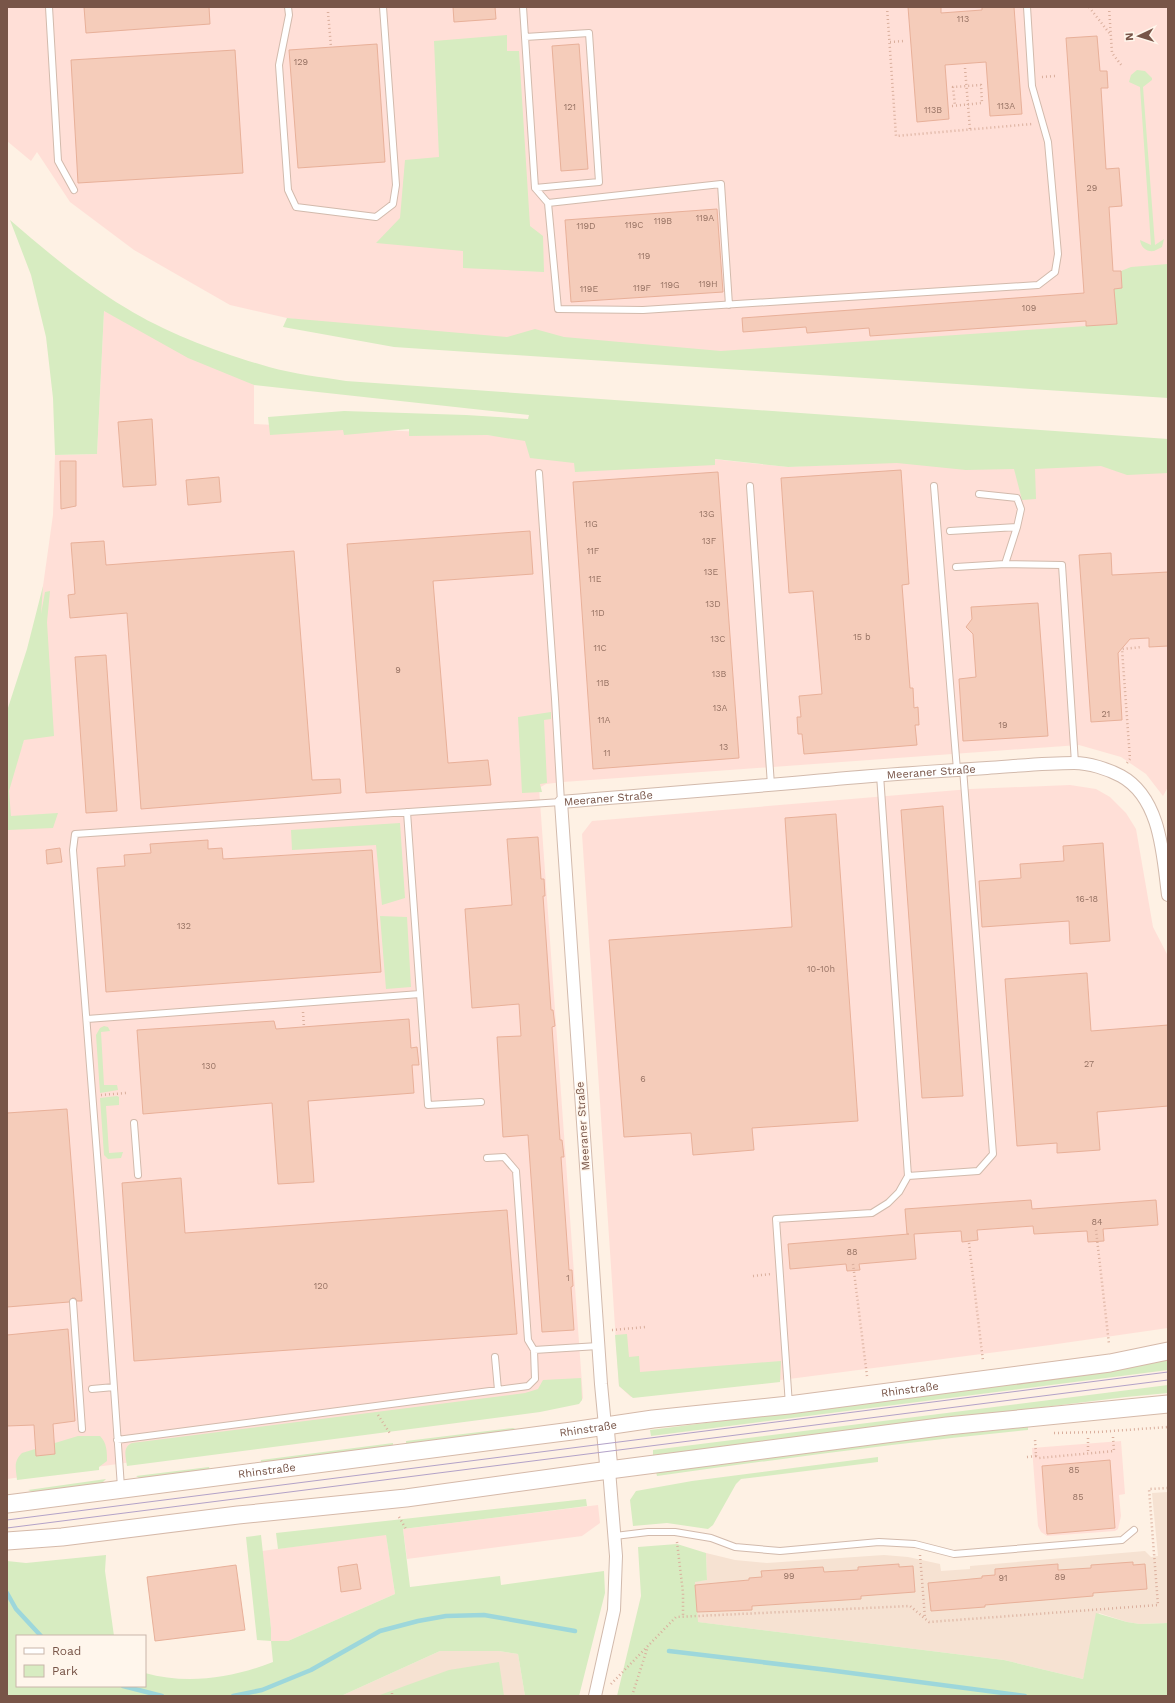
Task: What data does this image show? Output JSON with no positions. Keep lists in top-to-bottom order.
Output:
{
  "streets": {
    "main road": ["Rhinstraße"],
    "street": ["Meeraner Straße"]
  },
  "crossings": [
    ["Meeraner Straße", "Rhinstraße"]
  ],
  "house_numbers": [
    "113",
    "129",
    "113A",
    "121",
    "113B",
    "29",
    "119A",
    "119B",
    "119C",
    "119D",
    "119",
    "119H",
    "119G",
    "119F",
    "119E",
    "109",
    "13G",
    "11G",
    "13F",
    "11F",
    "13E",
    "11E",
    "13D",
    "11D",
    "15 b",
    "13C",
    "11C",
    "9",
    "13B",
    "11B",
    "13A",
    "21",
    "11A",
    "19",
    "13",
    "11",
    "16-18",
    "132",
    "10-10h",
    "27",
    "130",
    "6",
    "84",
    "88",
    "1",
    "120",
    "85",
    "85",
    "99",
    "89",
    "91"
  ],
  "legend": ["Road", "Park"],
  "north": "left"
}
